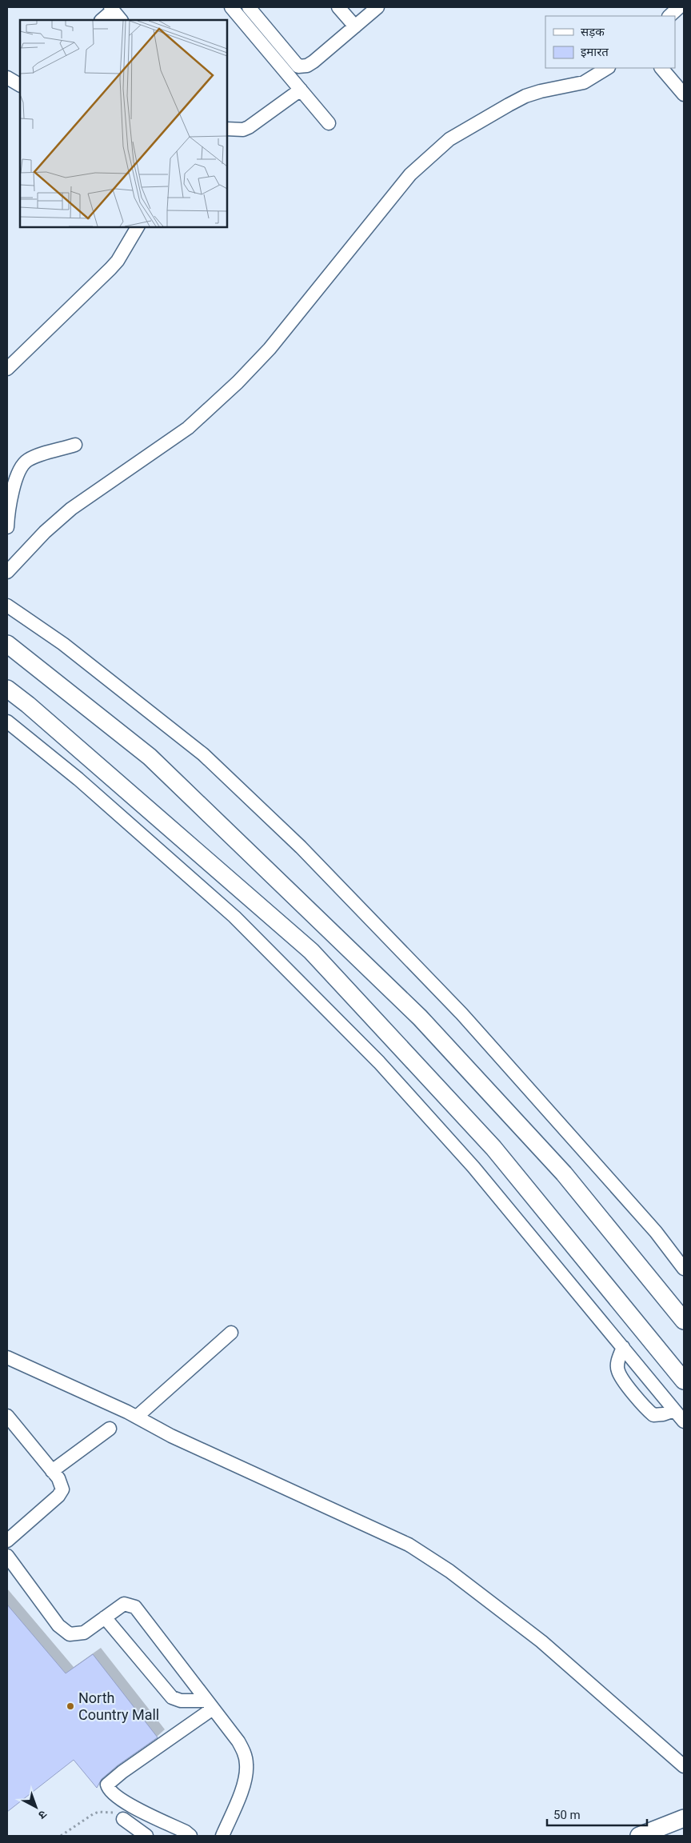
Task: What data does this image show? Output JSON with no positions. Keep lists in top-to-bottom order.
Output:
{
  "places": ["North Country Mall"],
  "legend": ["सड़क", "इमारत"],
  "scale_bar": "50 m",
  "north": "bottom right"
}
